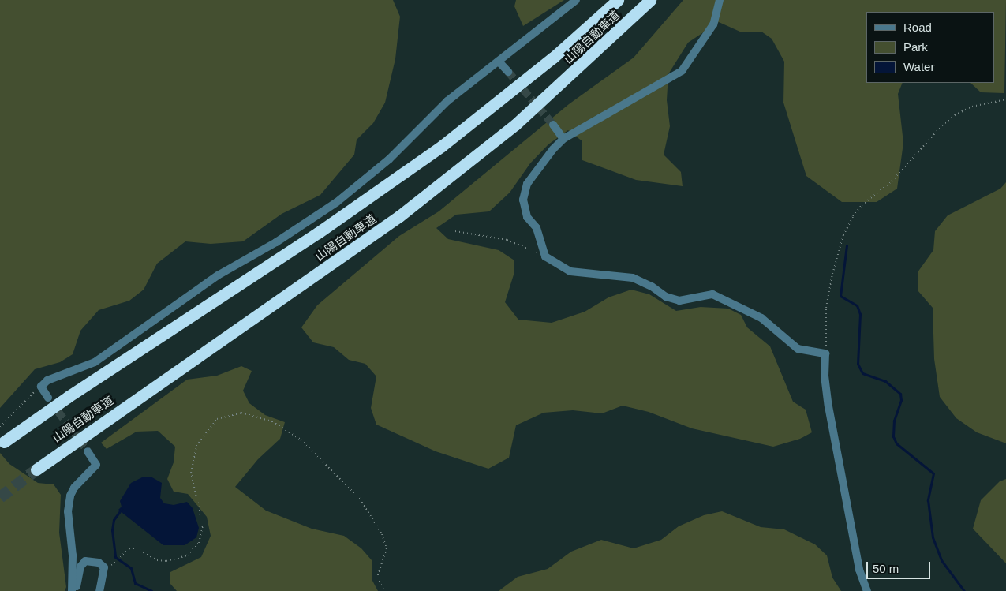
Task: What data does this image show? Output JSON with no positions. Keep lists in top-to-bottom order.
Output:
{
  "streets": {
    "highway": ["山陽自動車道"]
  },
  "legend": ["Road", "Park", "Water"],
  "scale_bar": "50 m"
}
